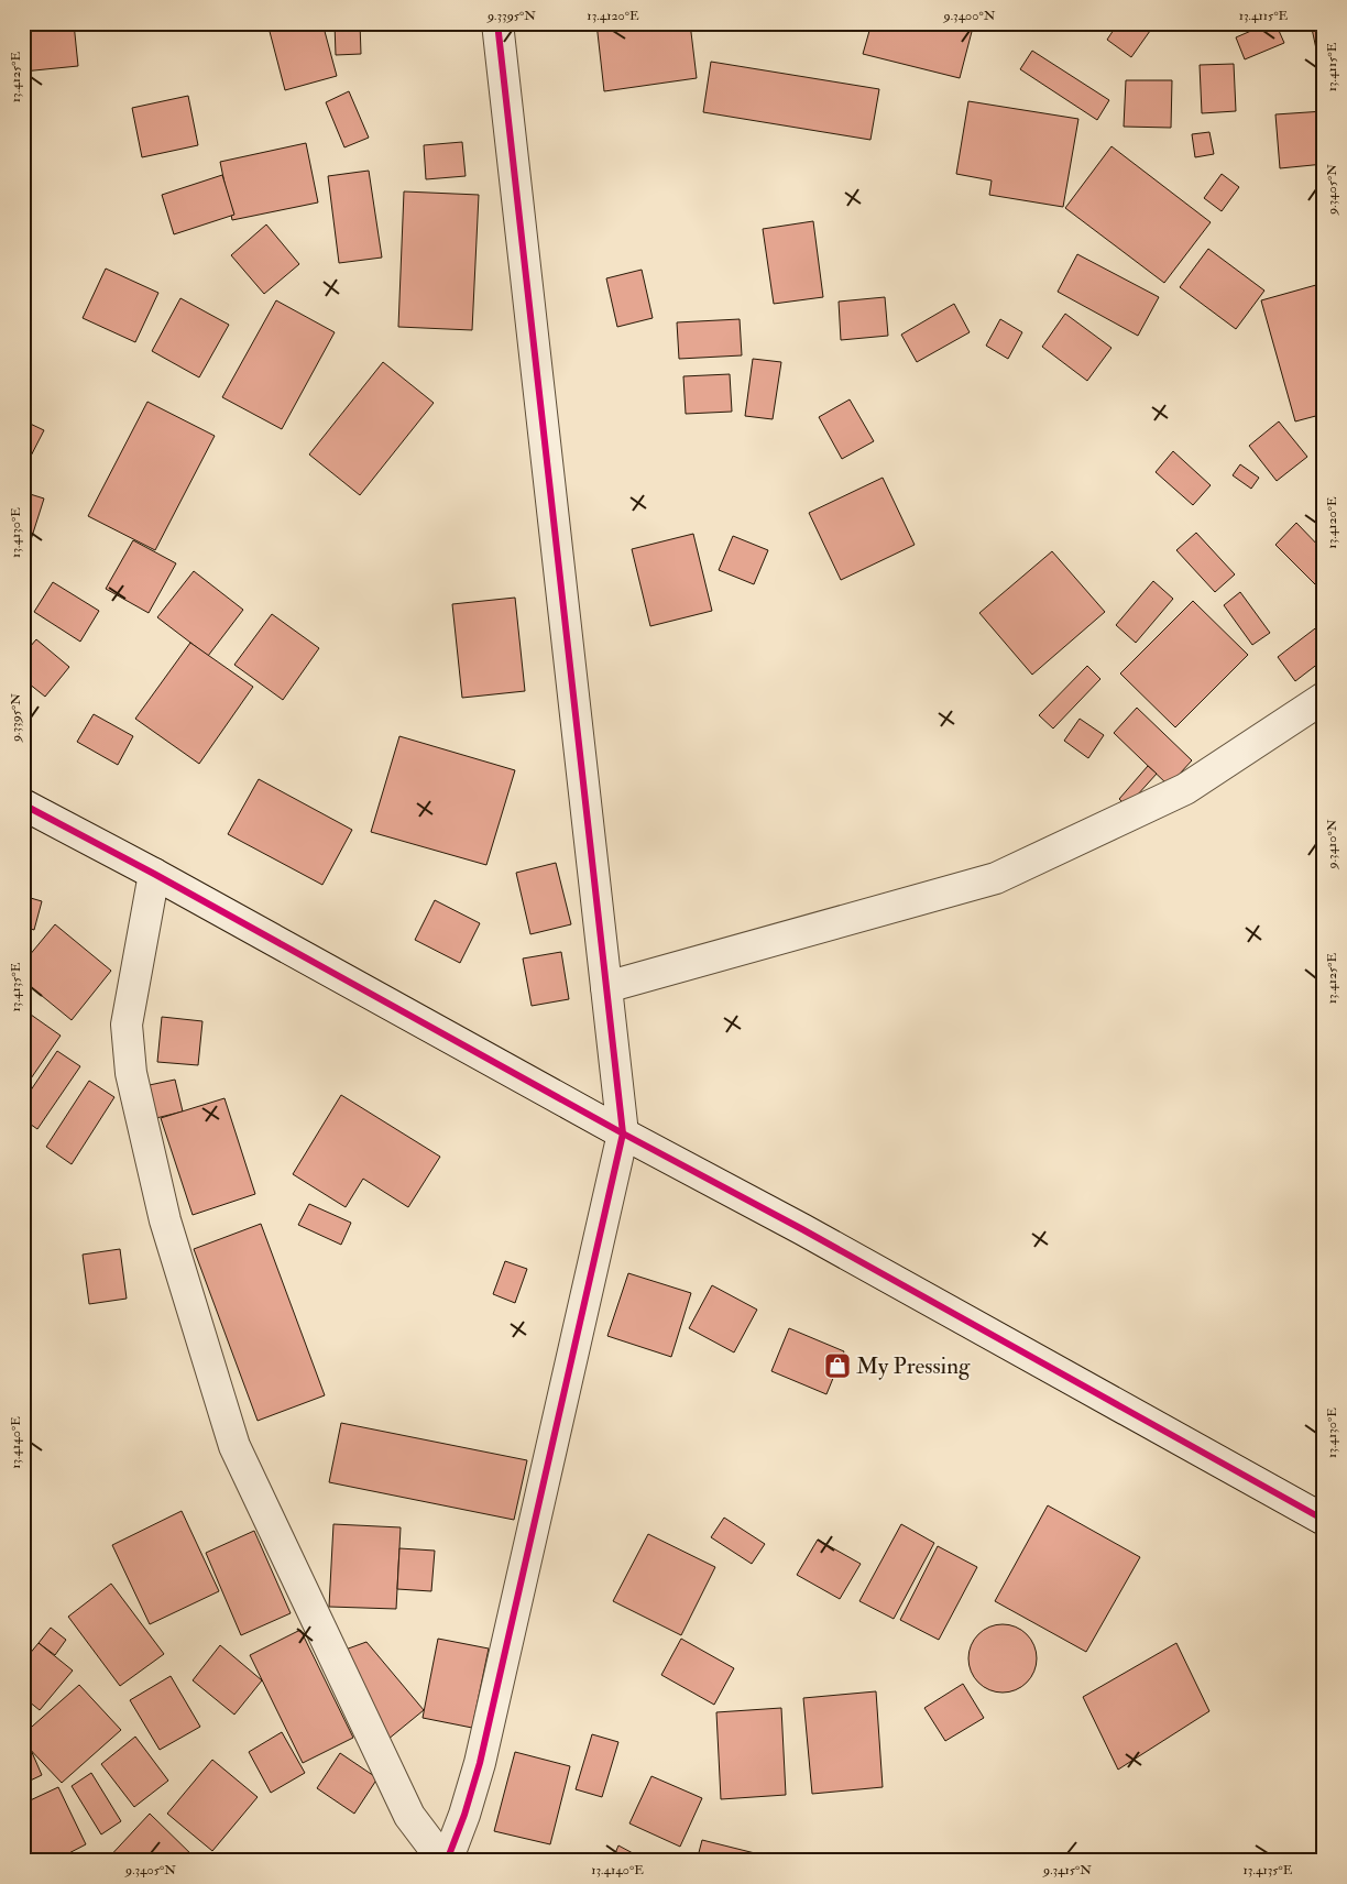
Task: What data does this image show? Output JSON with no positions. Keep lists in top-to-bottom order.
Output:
{
  "places": {
    "shop": ["My Pressing"]
  },
  "coordinates": [
    "9.3395°N",
    "13.4120°E",
    "9.3400°N",
    "13.4115°E",
    "13.4125°E",
    "9.3405°N",
    "13.4130°E",
    "9.3410°N",
    "13.4135°E",
    "13.4140°E",
    "9.3415°N"
  ]
}
